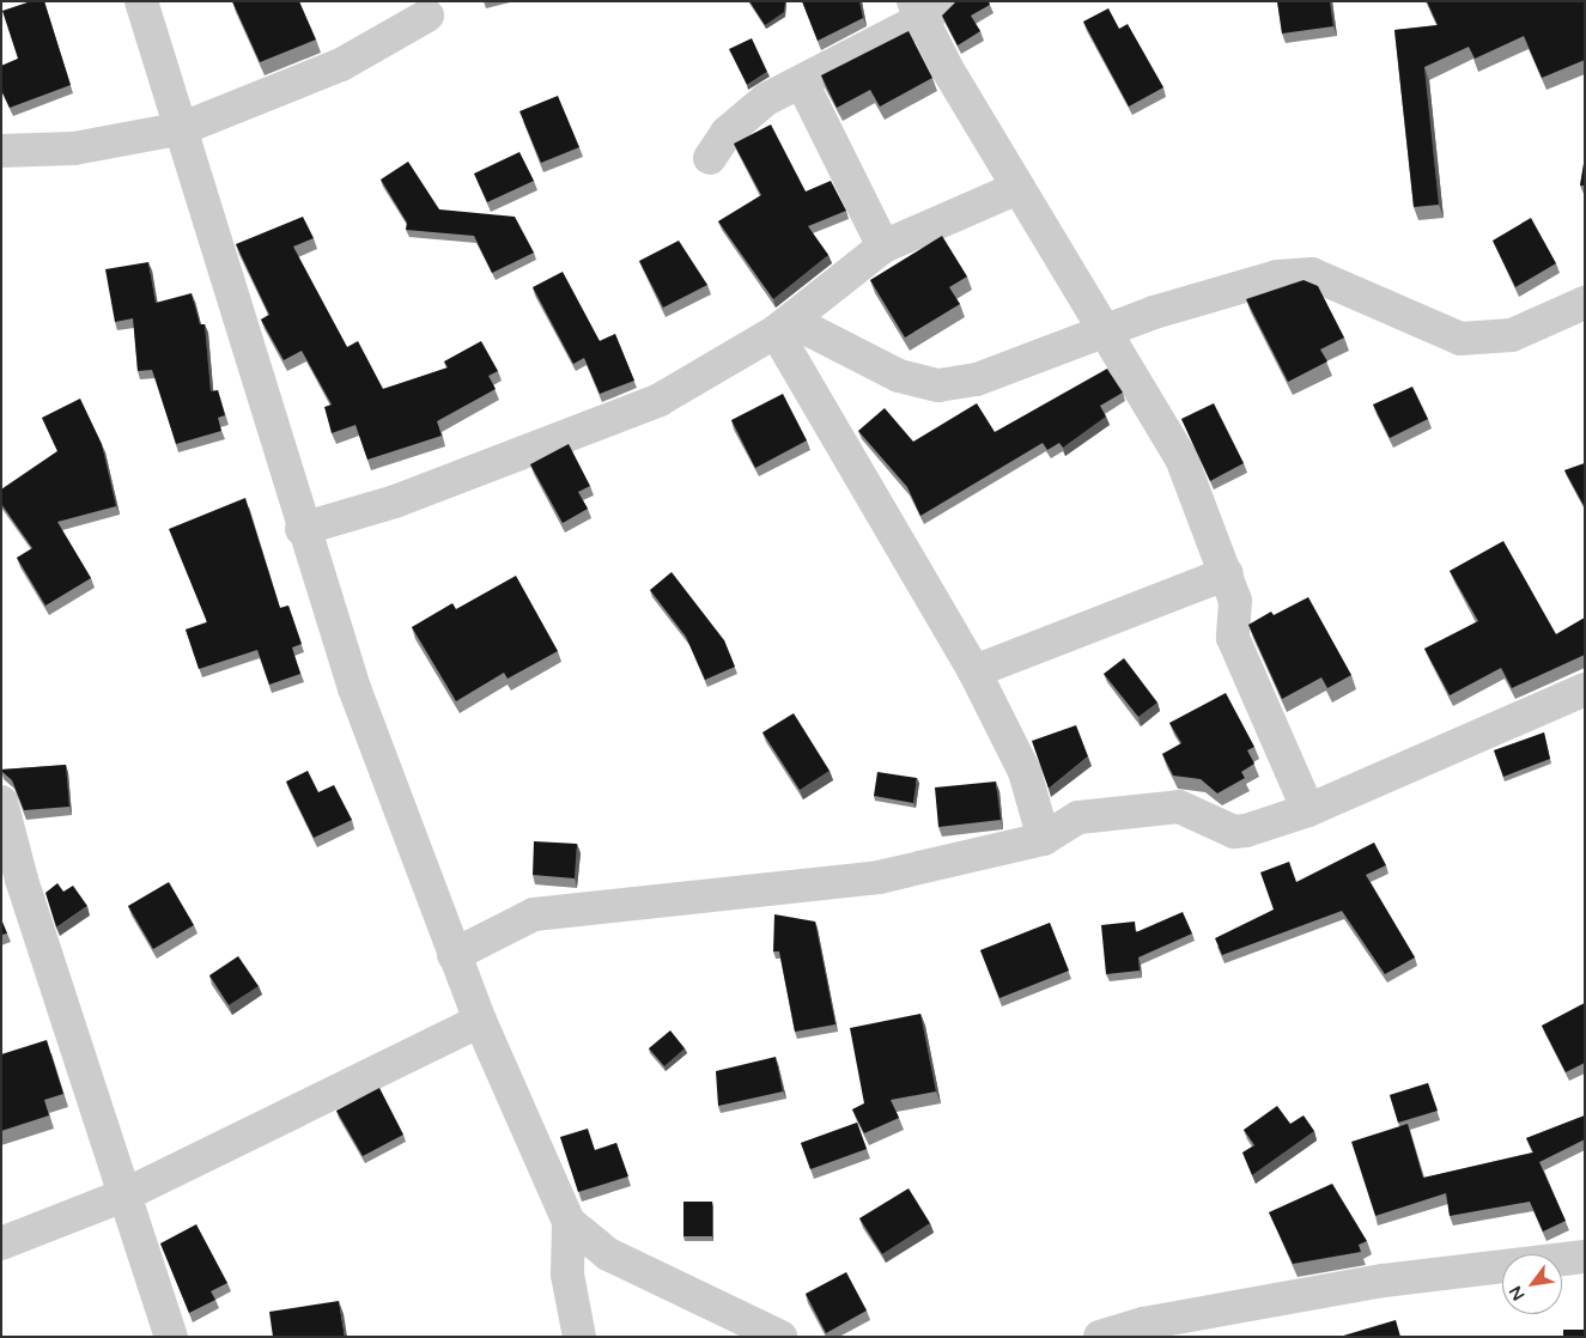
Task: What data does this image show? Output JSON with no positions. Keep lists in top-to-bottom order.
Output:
{
  "north": "bottom left"
}
